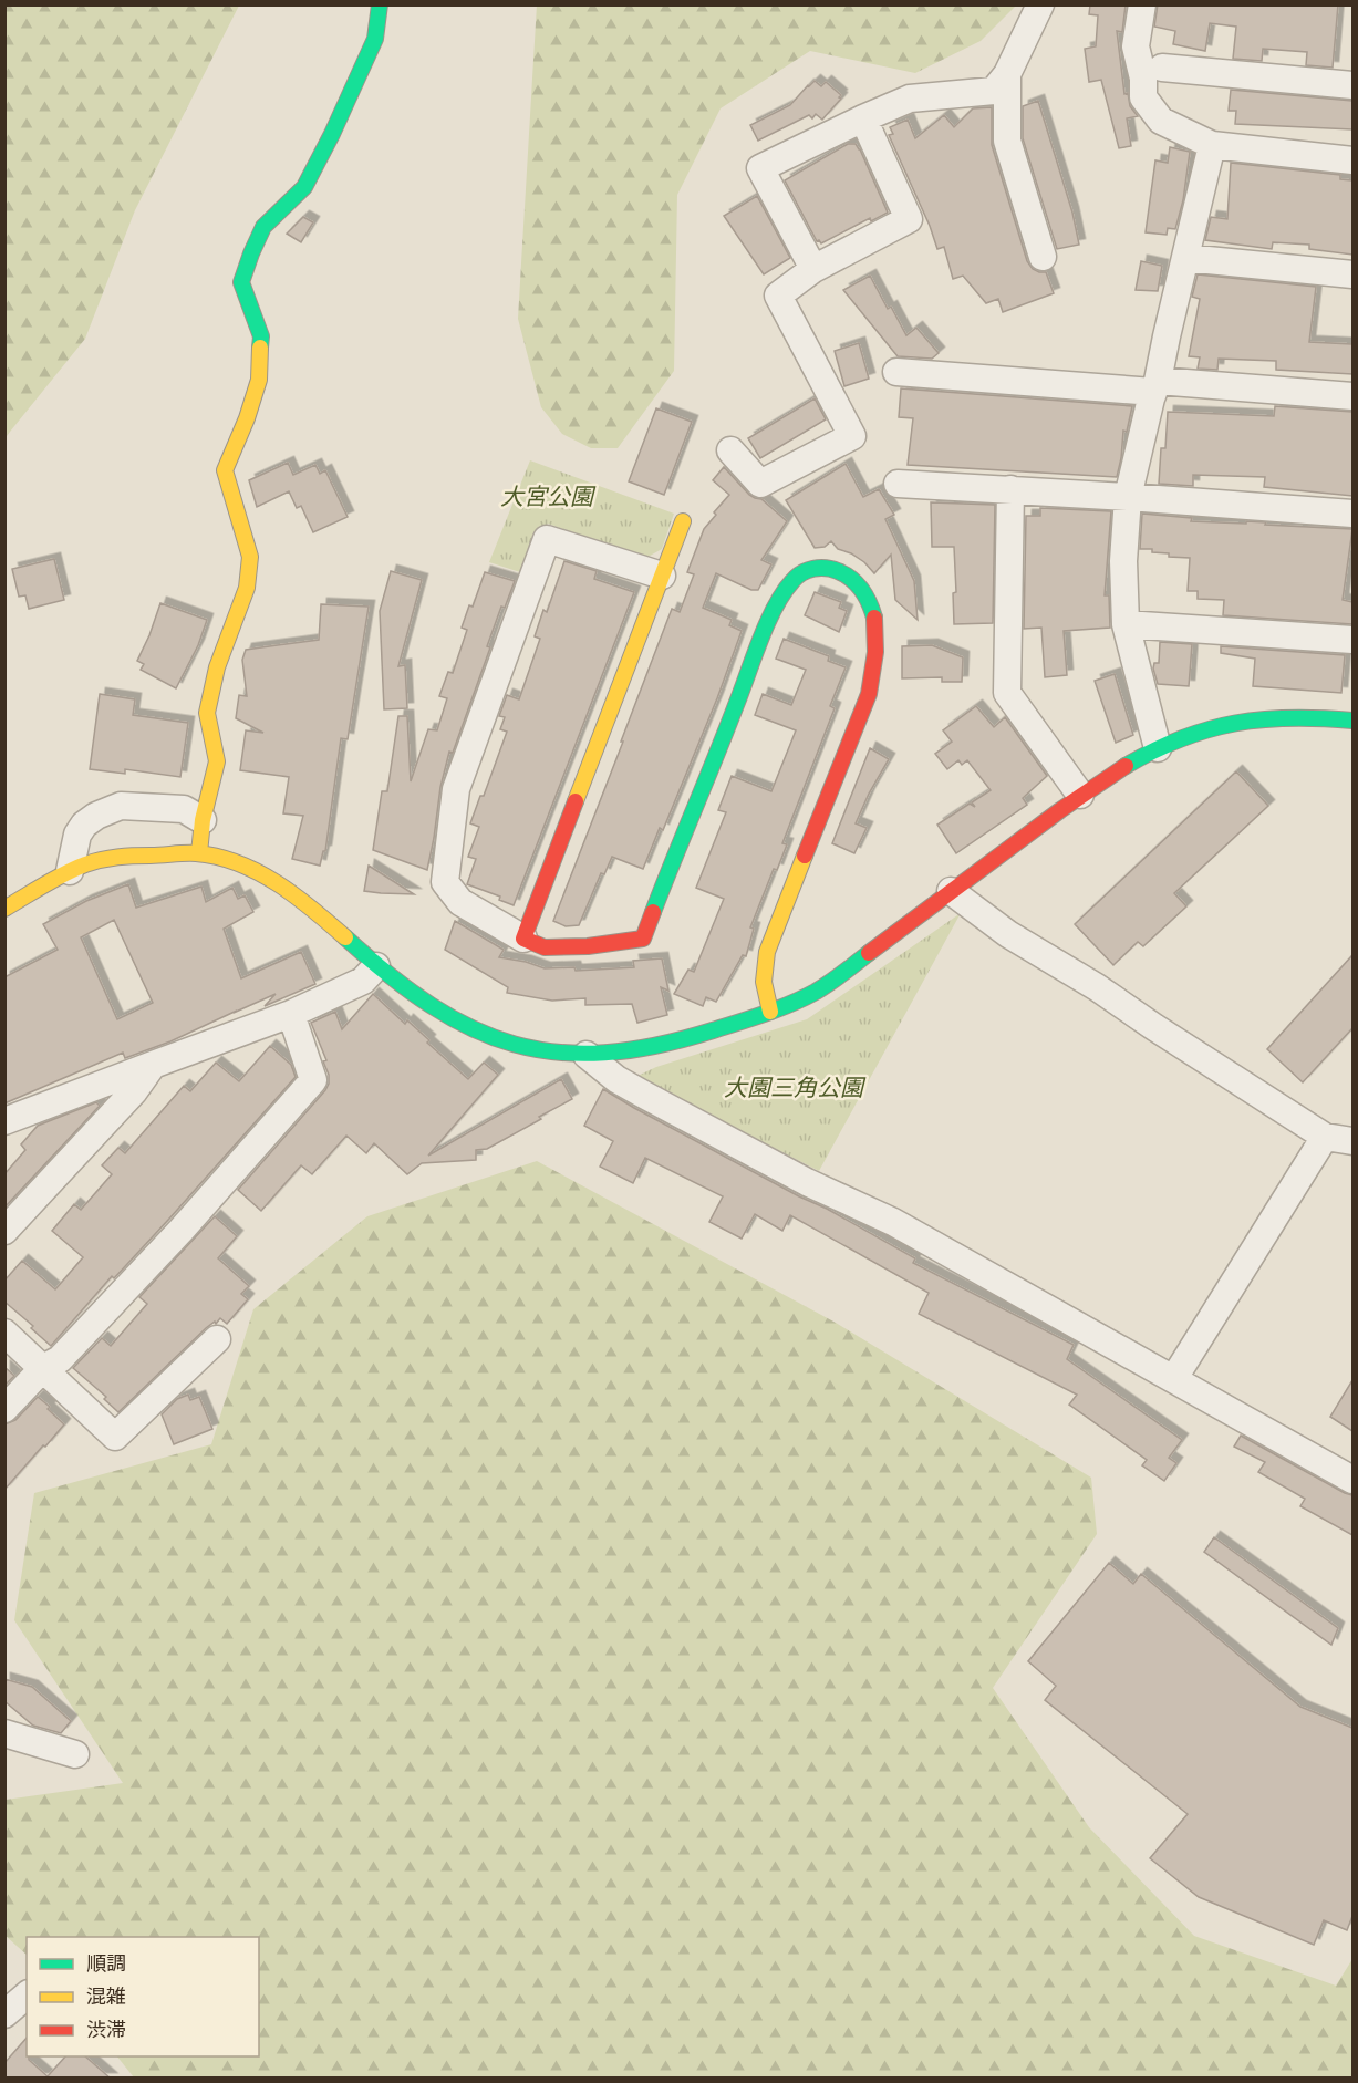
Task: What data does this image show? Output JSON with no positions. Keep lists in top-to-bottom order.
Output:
{
  "parks": ["大宮公園", "大園三角公園"],
  "legend": ["順調", "混雑", "渋滞"]
}
